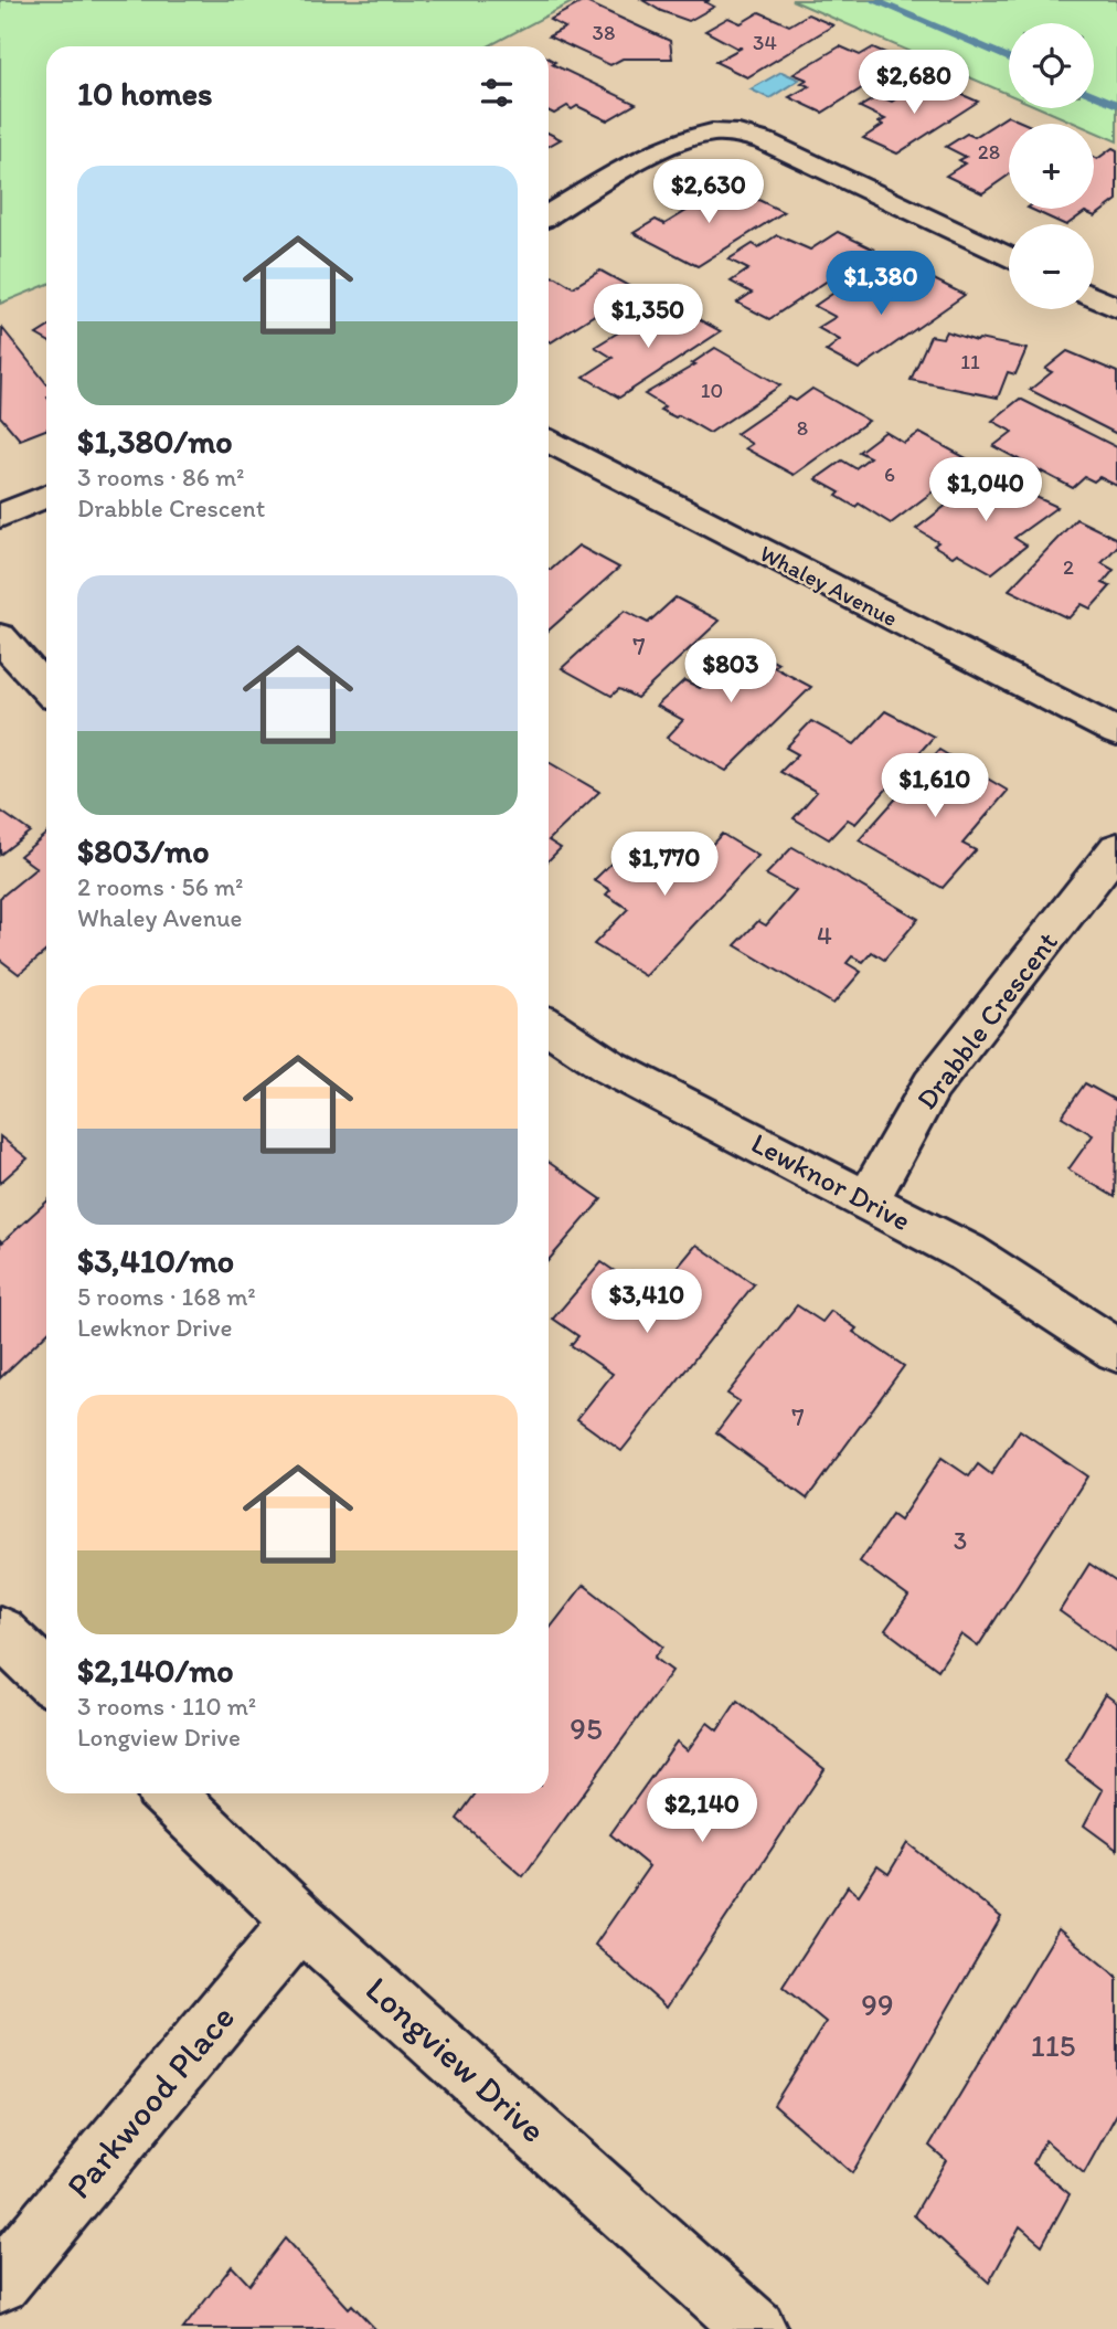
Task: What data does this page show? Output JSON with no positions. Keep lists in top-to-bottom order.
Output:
{
  "streets": {
    "street": [
      "Whaley Avenue",
      "Drabble Crescent",
      "Lewknor Drive",
      "Longview Drive",
      "Parkwood Place"
    ]
  },
  "crossings": [
    ["Drabble Crescent", "Lewknor Drive"],
    ["Longview Drive", "Parkwood Place"]
  ],
  "house_numbers": [
    "38",
    "34",
    "28",
    "11",
    "10",
    "8",
    "6",
    "2",
    "7",
    "4",
    "7",
    "3",
    "95",
    "99",
    "115"
  ],
  "page": {
    "map_buttons": ["+", "−"],
    "heading": "10 homes",
    "price": [
      "$2,680",
      "$2,630",
      "$1,380",
      "$1,350",
      "$1,040",
      "$803",
      "$1,610",
      "$1,770",
      "$3,410",
      "$2,140"
    ],
    "list": [
      {
        "name": "$1,380/mo",
        "note": "3 rooms · 86 m² · Drabble Crescent"
      },
      {
        "name": "$803/mo",
        "note": "2 rooms · 56 m² · Whaley Avenue"
      },
      {
        "name": "$3,410/mo",
        "note": "5 rooms · 168 m² · Lewknor Drive"
      },
      {
        "name": "$2,140/mo",
        "note": "3 rooms · 110 m² · Longview Drive"
      }
    ]
  }
}
